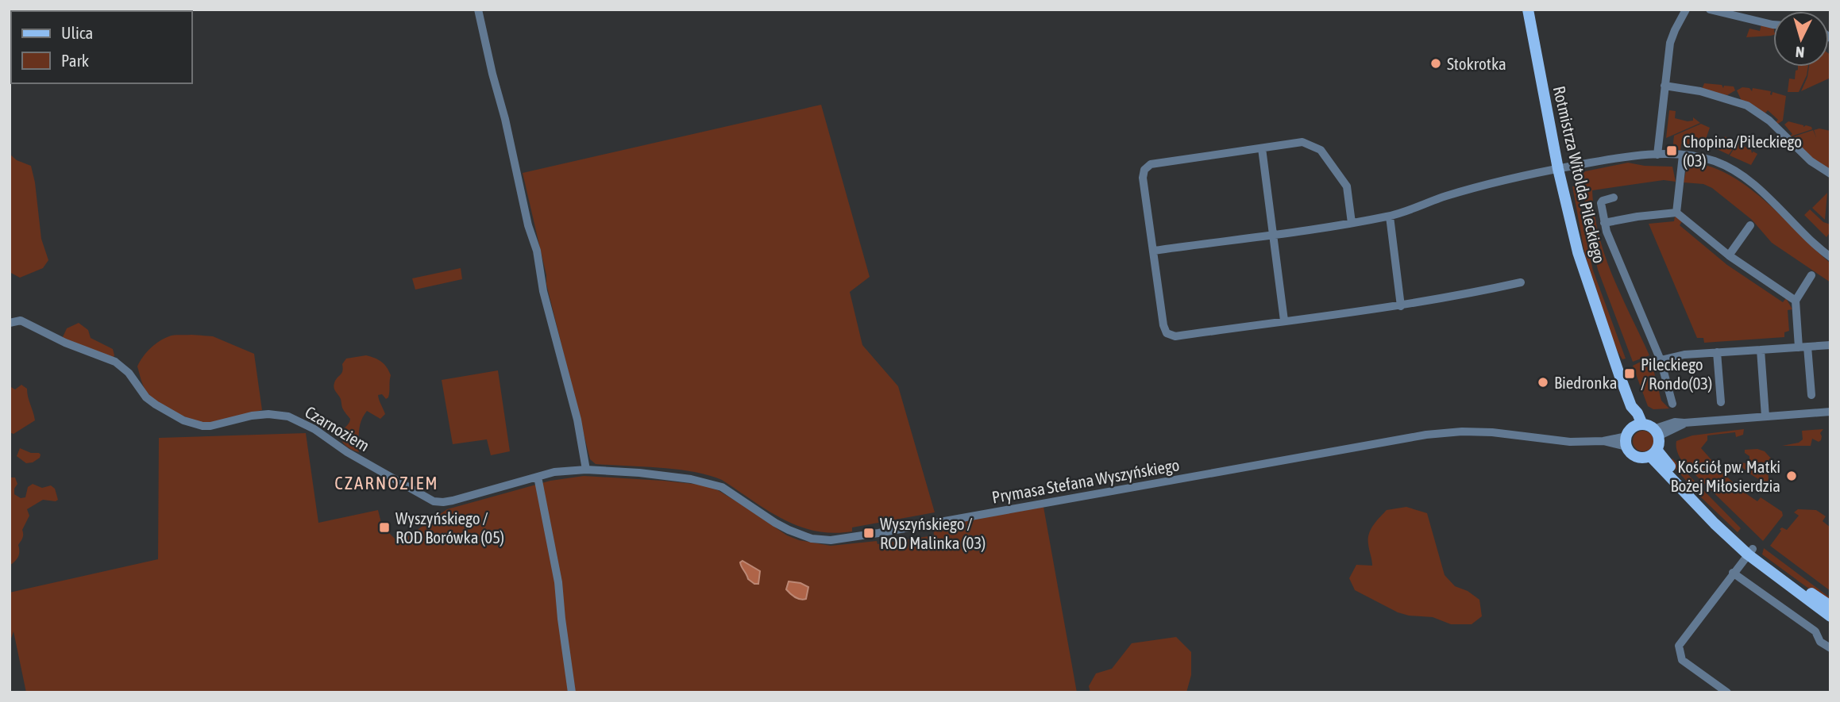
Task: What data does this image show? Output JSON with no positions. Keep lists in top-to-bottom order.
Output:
{
  "streets": {
    "main road": ["Rotmistrza Witolda Pileckiego"],
    "street": ["Czarnoziem", "Prymasa Stefana Wyszyńskiego"]
  },
  "crossings": [
    ["Rotmistrza Witolda Pileckiego", "Prymasa Stefana Wyszyńskiego"],
    ["Czarnoziem", "Prymasa Stefana Wyszyńskiego"]
  ],
  "districts": ["CZARNOZIEM"],
  "places": {
    "other": ["Stokrotka", "Biedronka", "Kościół pw. Matki Bożej Miłosierdzia"],
    "transit": [
      "Chopina/Pileckiego (03)",
      "Pileckiego / Rondo(03)",
      "Wyszyńskiego / ROD Borówka (05)",
      "Wyszyńskiego / ROD Malinka (03)"
    ]
  },
  "legend": ["Ulica", "Park"],
  "north": "bottom"
}
